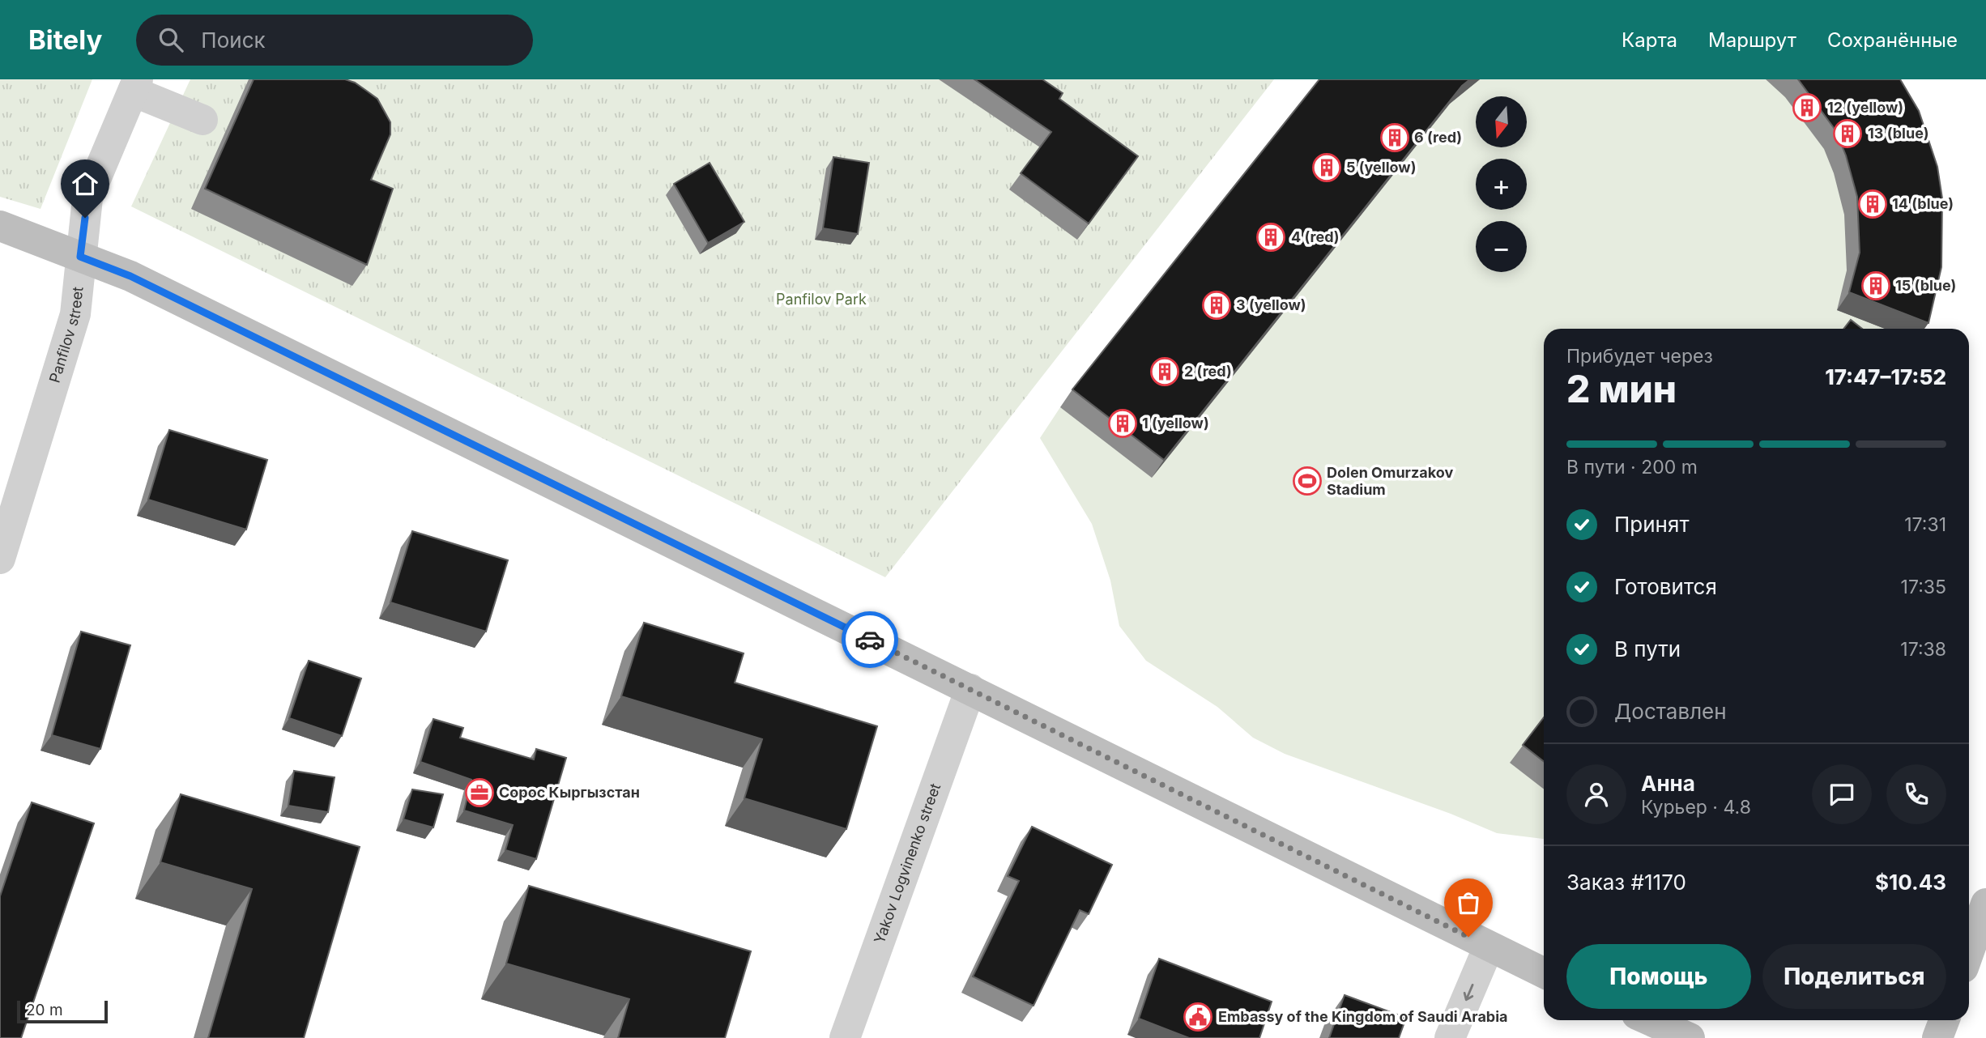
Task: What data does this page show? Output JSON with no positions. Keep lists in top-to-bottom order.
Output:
{
  "streets": {
    "street": ["Panfilov street", "Yakov Logvinenko street"]
  },
  "parks": ["Panfilov Park"],
  "places": {
    "building": [
      "12 (yellow)",
      "13 (blue)",
      "6 (red)",
      "5 (yellow)",
      "14 (blue)",
      "4 (red)",
      "15 (blue)",
      "3 (yellow)",
      "2 (red)",
      "1 (yellow)"
    ],
    "sports": ["Dolen Omurzakov Stadium"],
    "office": ["Сорос Кыргызстан"],
    "public building": ["Embassy of the Kingdom of Saudi Arabia"]
  },
  "scale_bar": "20 m",
  "north": "bottom",
  "page": {
    "header": "Bitely",
    "search": "Поиск",
    "nav": ["Карта", "Маршрут", "Сохранённые"],
    "map_buttons": ["+", "−"],
    "heading": ["2 мин", "Прибудет через", "17:47–17:52"],
    "panel": [
      "Анна",
      "Курьер · 4.8",
      "Заказ #1170",
      "$10.43"
    ],
    "bar": "В пути · 200 m",
    "list": [
      ["Принят", "17:31"],
      ["Готовится", "17:35"],
      ["В пути", "17:38"],
      "Доставлен"
    ],
    "buttons": ["Помощь", "Поделиться"],
    "scale": "20 m"
  }
}
